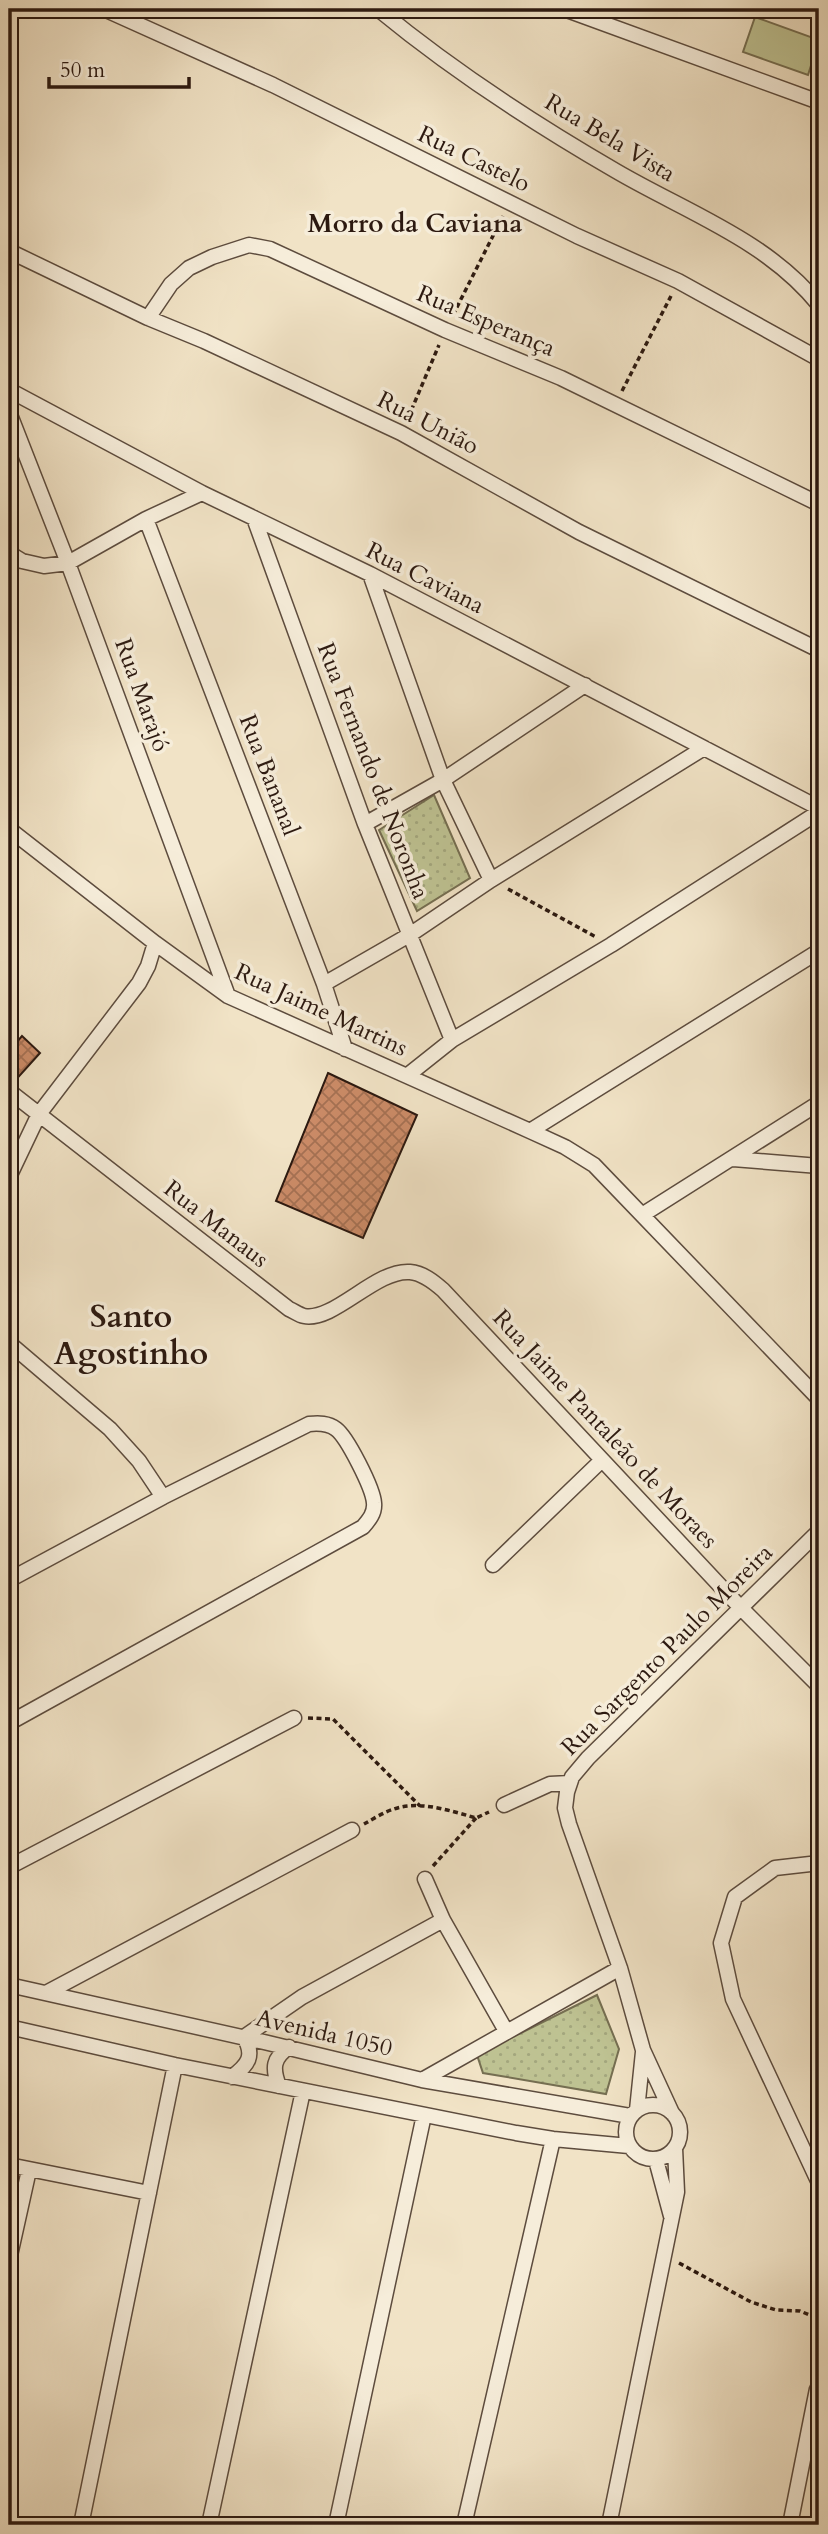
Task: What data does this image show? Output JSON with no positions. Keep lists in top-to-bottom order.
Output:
{
  "streets": {
    "street": [
      "Rua Bela Vista",
      "Rua Castelo",
      "Rua Esperança",
      "Rua União",
      "Rua Caviana",
      "Rua Marajó",
      "Rua Fernando de Noronha",
      "Rua Bananal",
      "Rua Jaime Martins",
      "Rua Manaus",
      "Rua Jaime Pantaleão de Moraes",
      "Rua Sargento Paulo Moreira",
      "Avenida 1050"
    ]
  },
  "crossings": [
    ["Rua Esperança", "Rua União"],
    ["Rua Caviana", "Rua Fernando de Noronha"],
    ["Rua Marajó", "Rua Jaime Martins"],
    ["Rua Bananal", "Rua Jaime Martins"],
    ["Rua Manaus", "Rua Jaime Pantaleão de Moraes"],
    ["Rua Jaime Pantaleão de Moraes", "Rua Sargento Paulo Moreira"],
    ["Rua Sargento Paulo Moreira", "Avenida 1050"]
  ],
  "districts": ["Morro da Caviana", "Santo Agostinho"],
  "scale_bar": "50 m"
}
